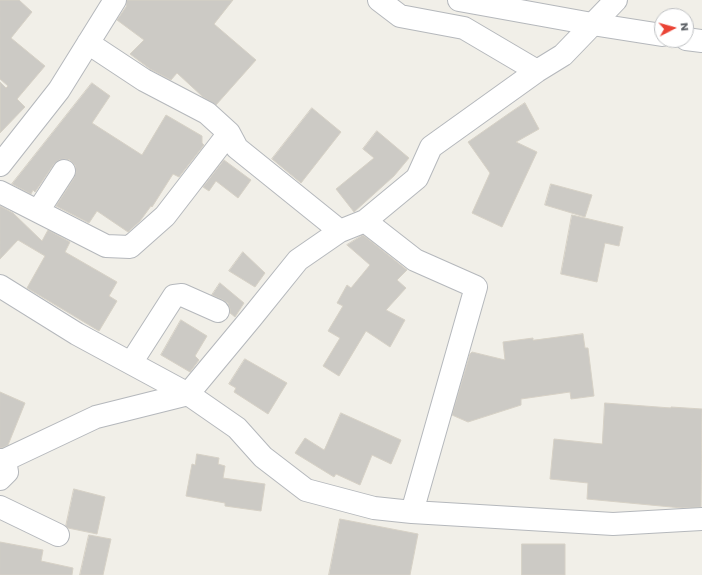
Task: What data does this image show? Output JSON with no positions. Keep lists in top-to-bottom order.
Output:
{
  "north": "right"
}
